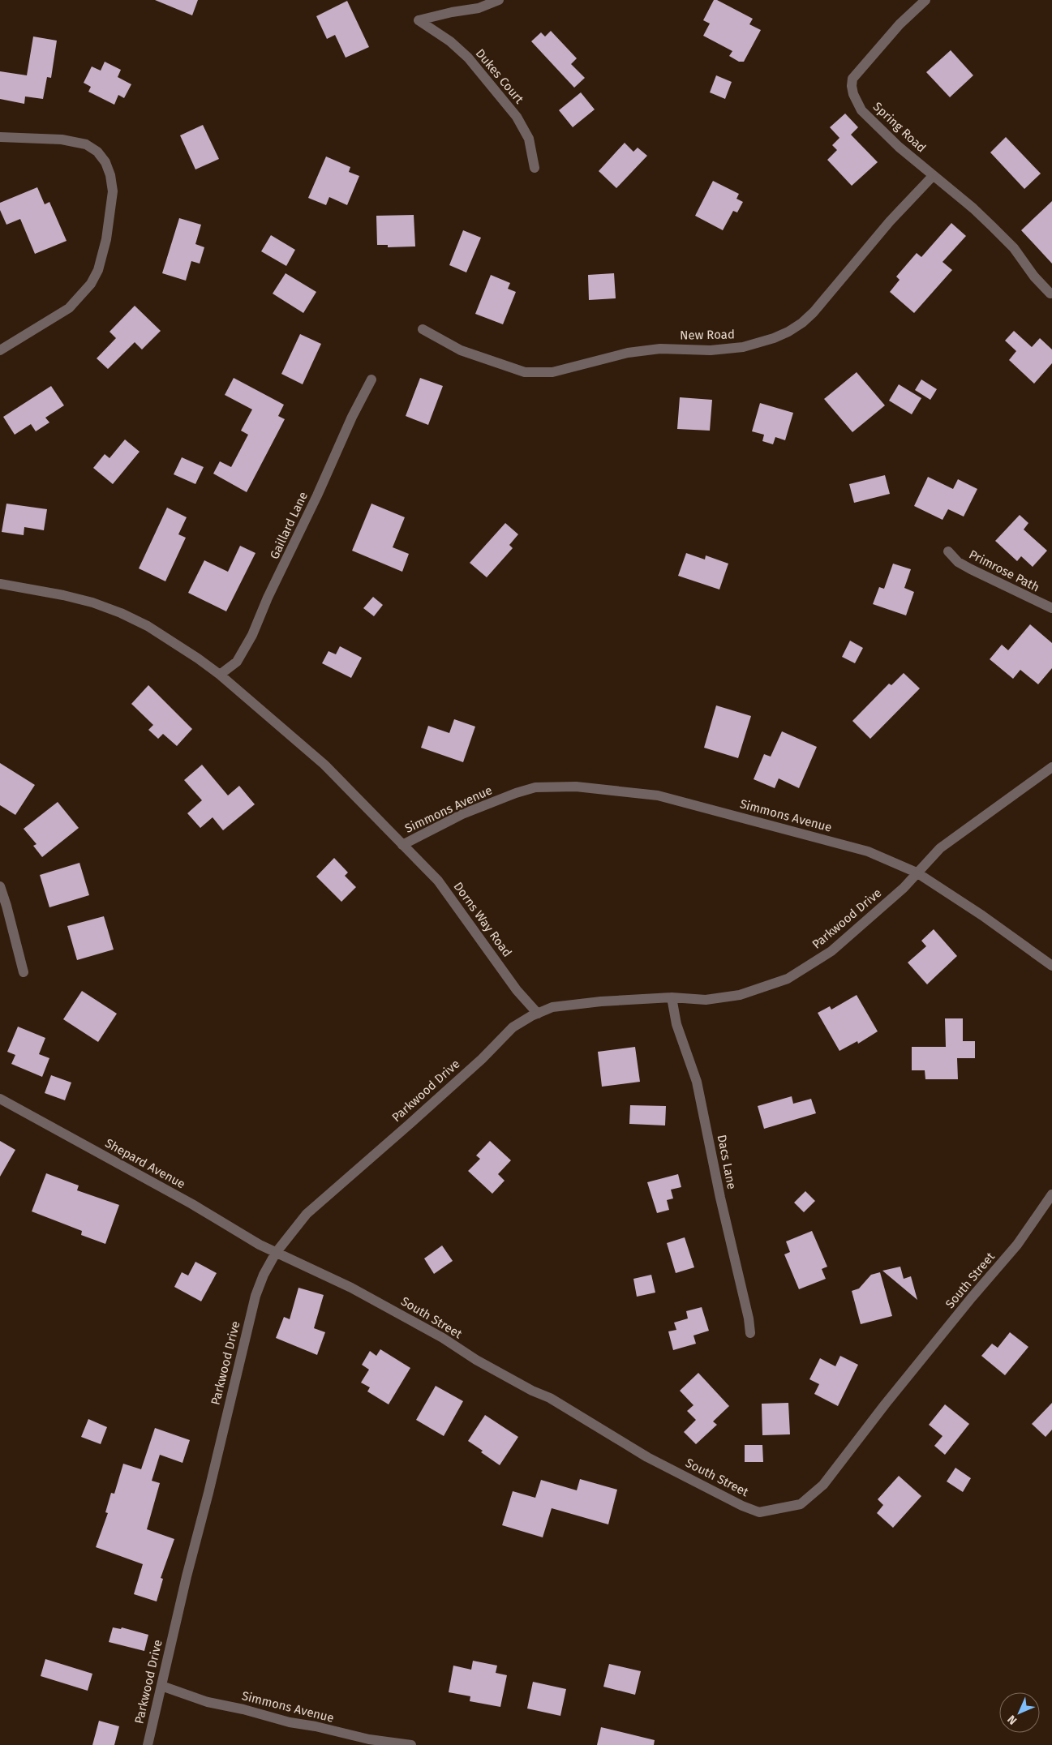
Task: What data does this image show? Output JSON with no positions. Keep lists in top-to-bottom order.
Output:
{
  "streets": {
    "street": [
      "Dukes Court",
      "Spring Road",
      "New Road",
      "Gaillard Lane",
      "Primrose Path",
      "Simmons Avenue",
      "Parkwood Drive",
      "Dorns Way Road",
      "Dacs Lane",
      "Shepard Avenue",
      "South Street"
    ]
  },
  "crossings": [
    ["Spring Road", "New Road"],
    ["Gaillard Lane", "Simmons Avenue"],
    ["Simmons Avenue", "Parkwood Drive"],
    ["Simmons Avenue", "Dorns Way Road"],
    ["Parkwood Drive", "Dorns Way Road"],
    ["Parkwood Drive", "Dacs Lane"],
    ["Parkwood Drive", "Shepard Avenue"],
    ["Parkwood Drive", "South Street"],
    ["Shepard Avenue", "South Street"]
  ],
  "north": "bottom left"
}
